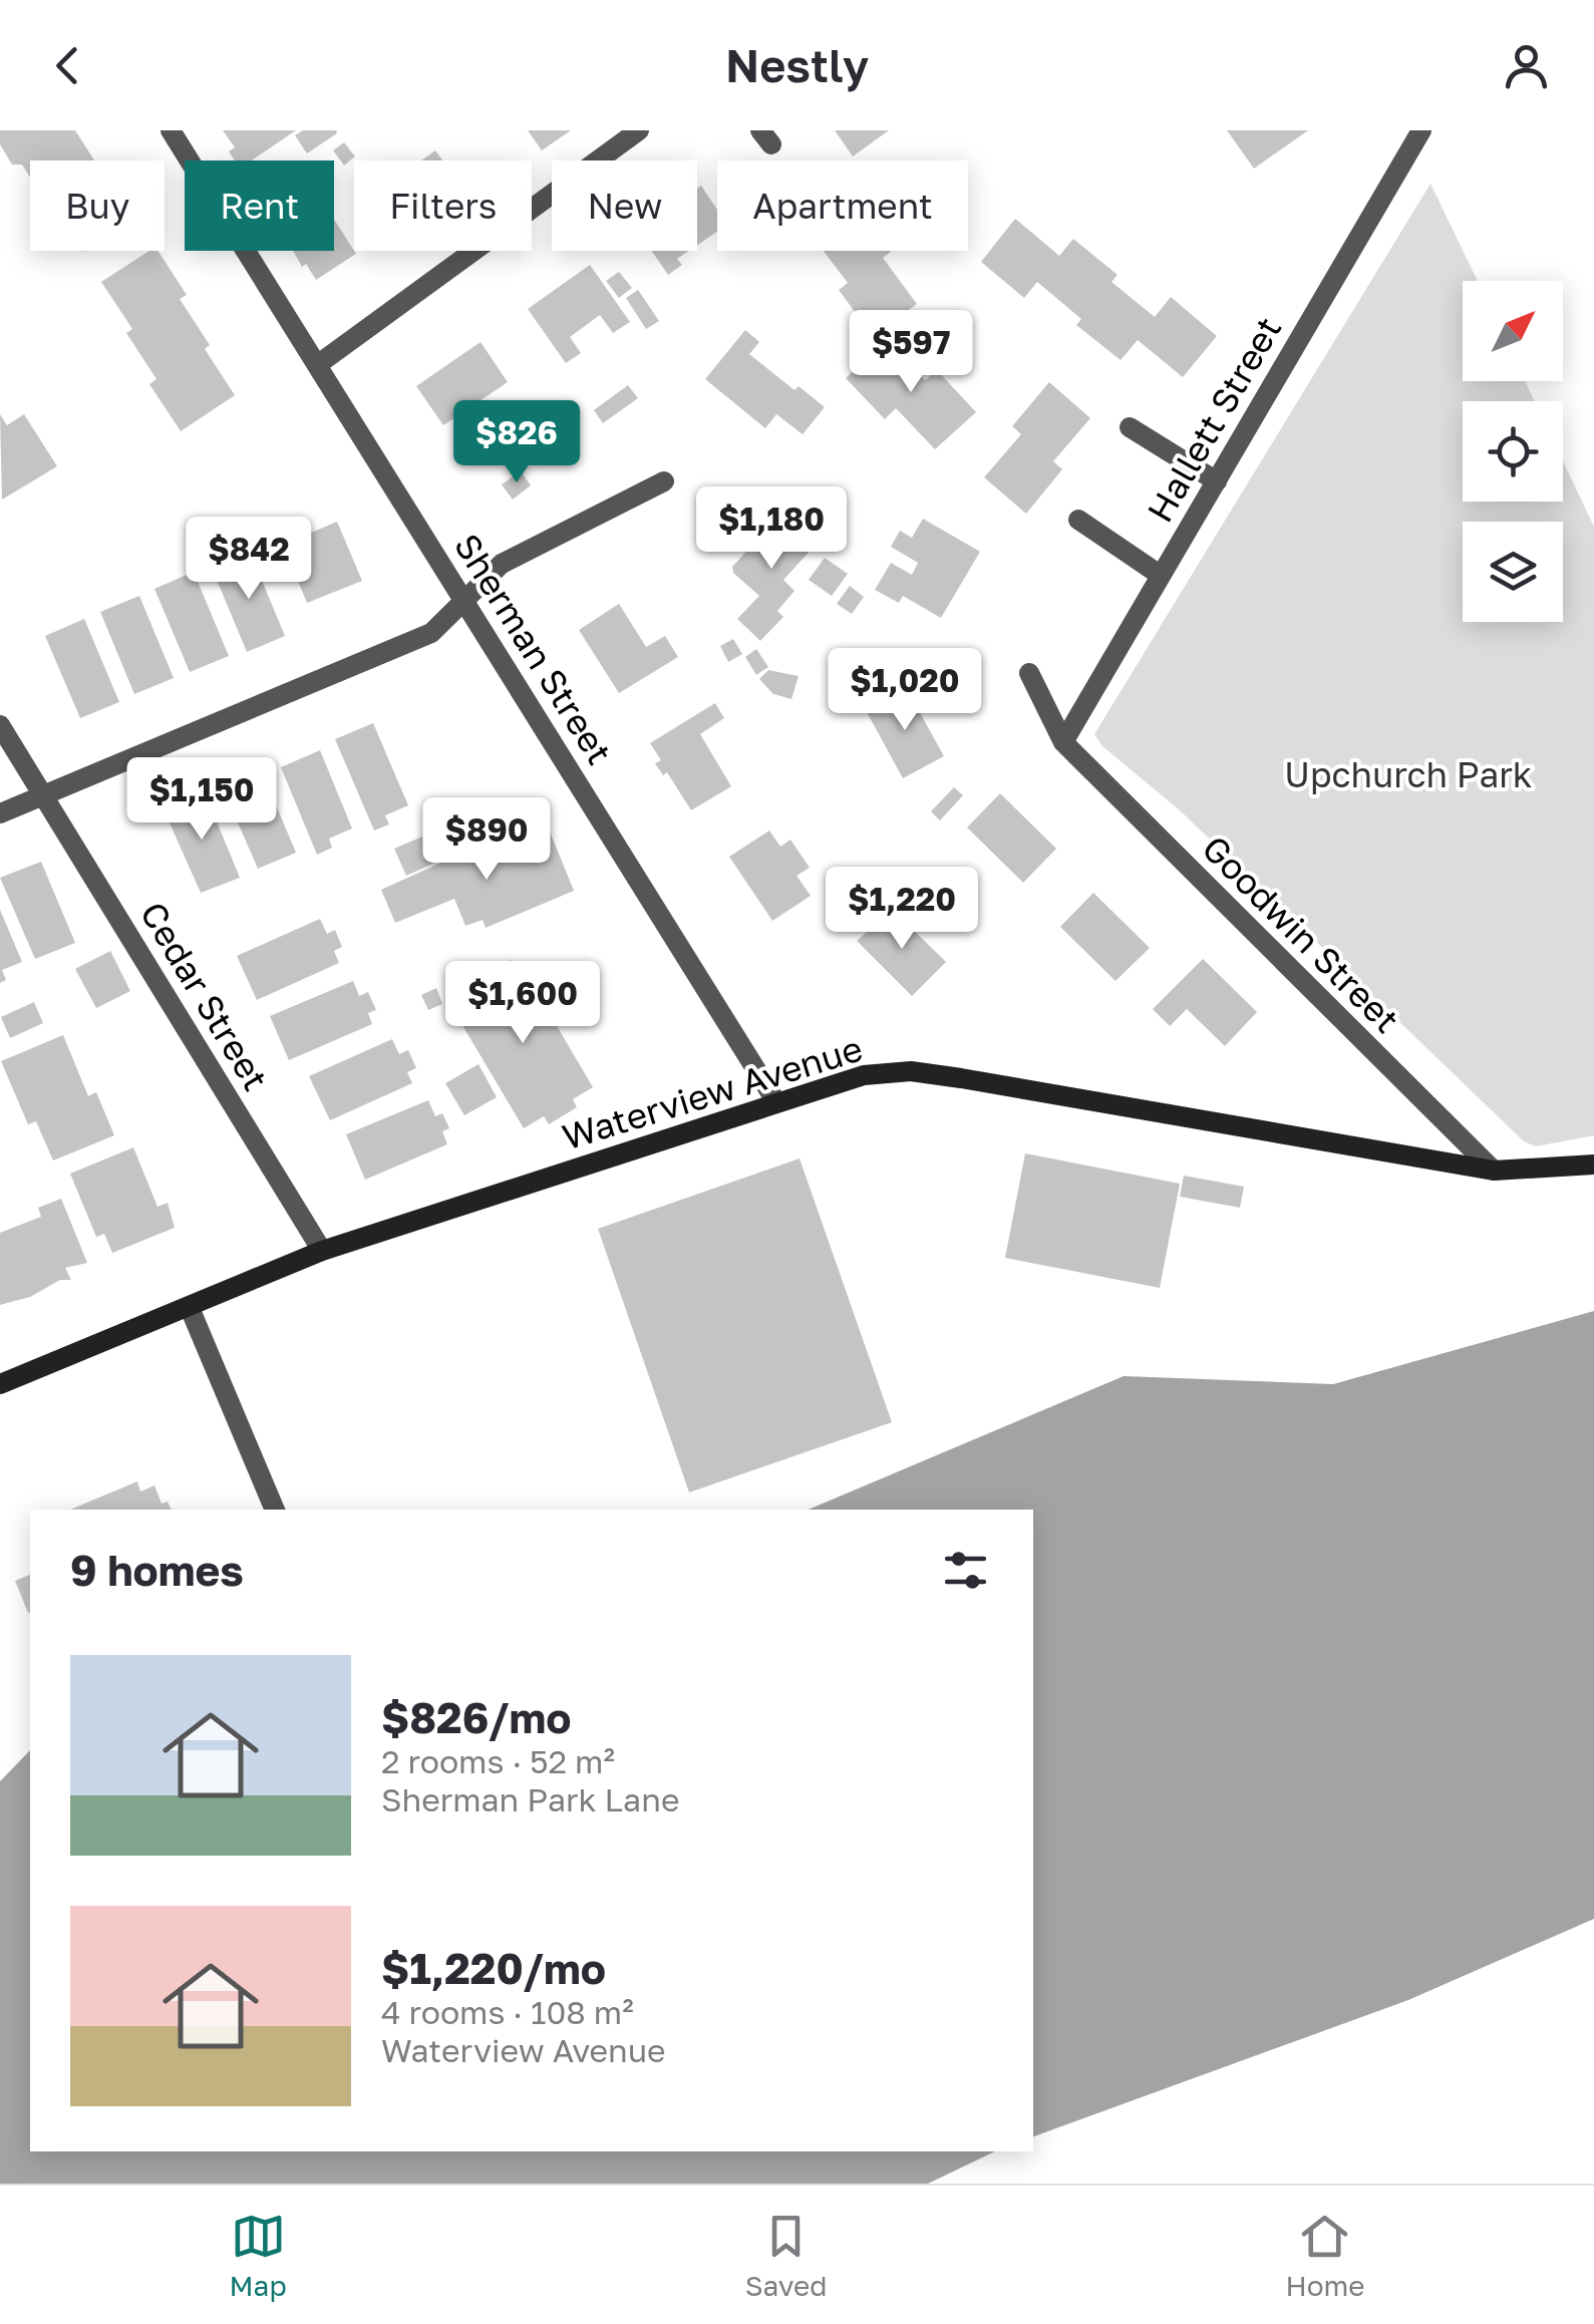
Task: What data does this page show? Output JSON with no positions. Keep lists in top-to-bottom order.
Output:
{
  "streets": {
    "street": [
      "Hallett Street",
      "Sherman Street",
      "Goodwin Street",
      "Cedar Street",
      "Waterview Avenue"
    ]
  },
  "crossings": [
    ["Hallett Street", "Goodwin Street"],
    ["Sherman Street", "Waterview Avenue"],
    ["Goodwin Street", "Waterview Avenue"],
    ["Cedar Street", "Waterview Avenue"]
  ],
  "parks": ["Upchurch Park"],
  "north": "top right",
  "page": {
    "header": "Nestly",
    "chip": [
      "Buy",
      "Rent",
      "Filters",
      "New",
      "Apartment"
    ],
    "price": [
      "$597",
      "$826",
      "$1,180",
      "$842",
      "$1,020",
      "$1,150",
      "$890",
      "$1,220",
      "$1,600"
    ],
    "heading": "9 homes",
    "list": [
      {
        "name": "$826/mo",
        "note": "2 rooms · 52 m² · Sherman Park Lane"
      },
      {
        "name": "$1,220/mo",
        "note": "4 rooms · 108 m² · Waterview Avenue"
      }
    ],
    "tabs": ["Map", "Saved", "Home"]
  }
}
